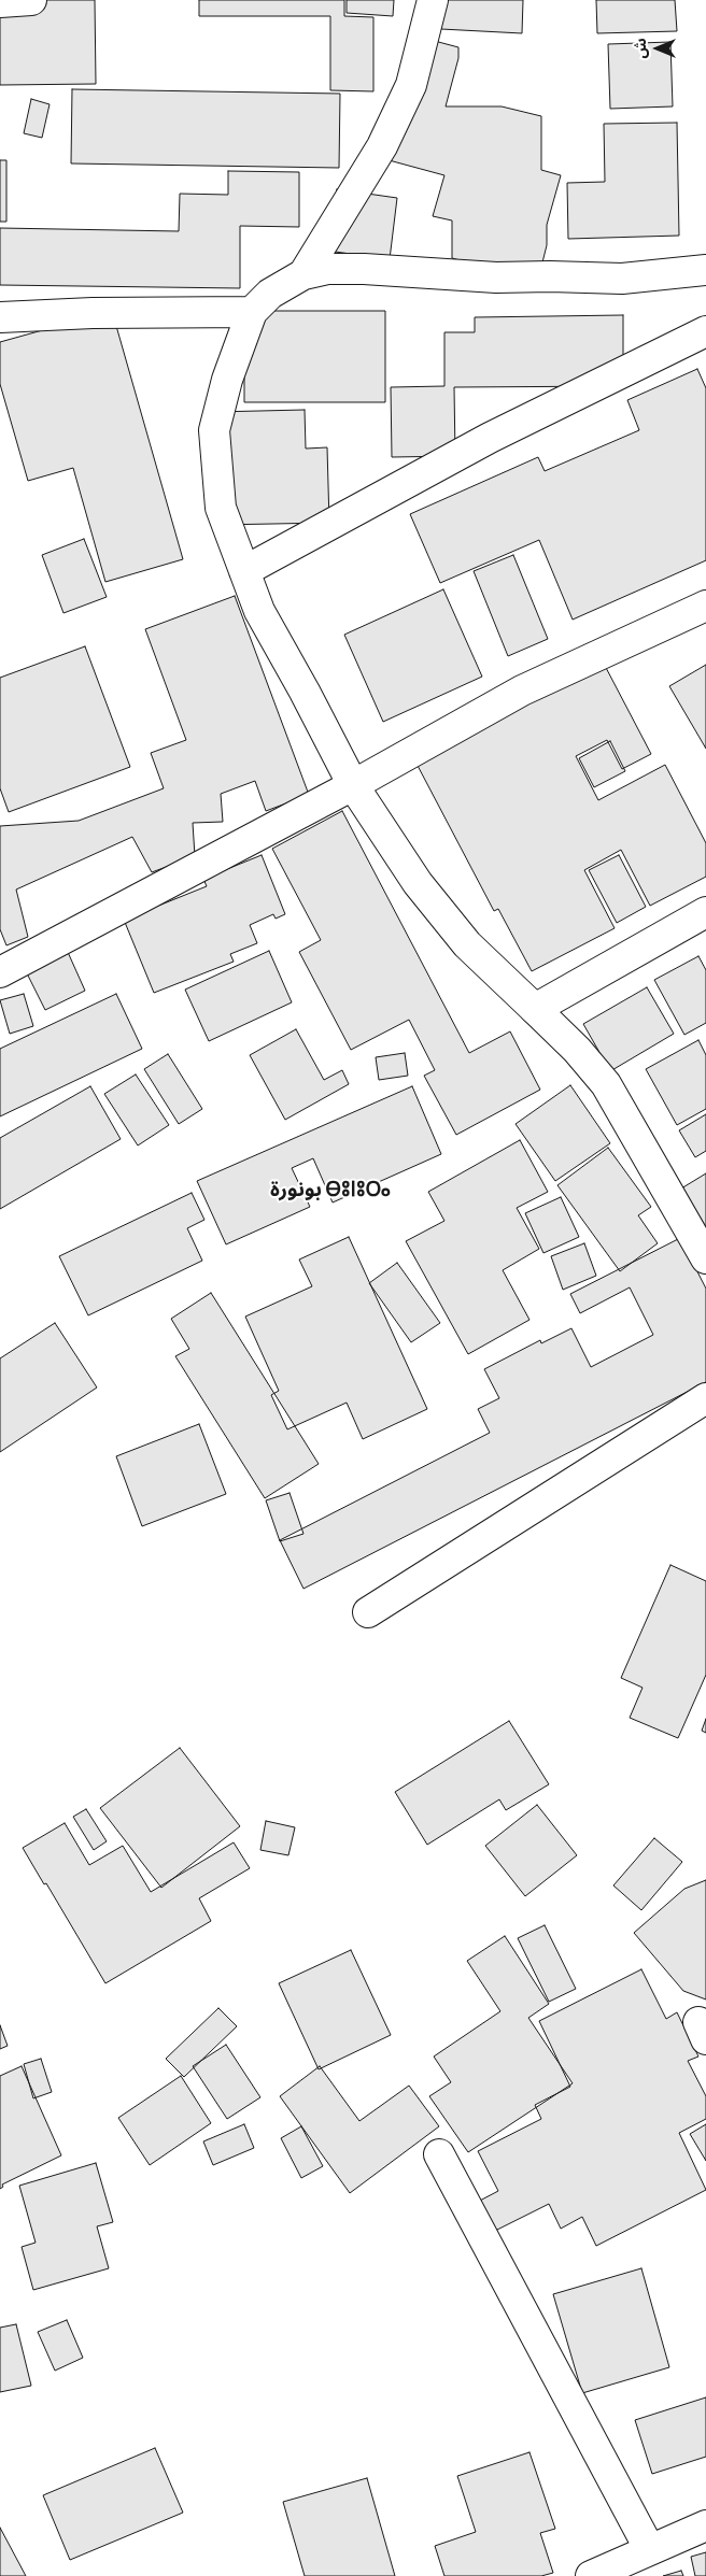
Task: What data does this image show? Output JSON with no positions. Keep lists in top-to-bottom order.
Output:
{
  "districts": ["بونورة ⴱⵓⵏⵓⵔⴰ"],
  "north": "left"
}
